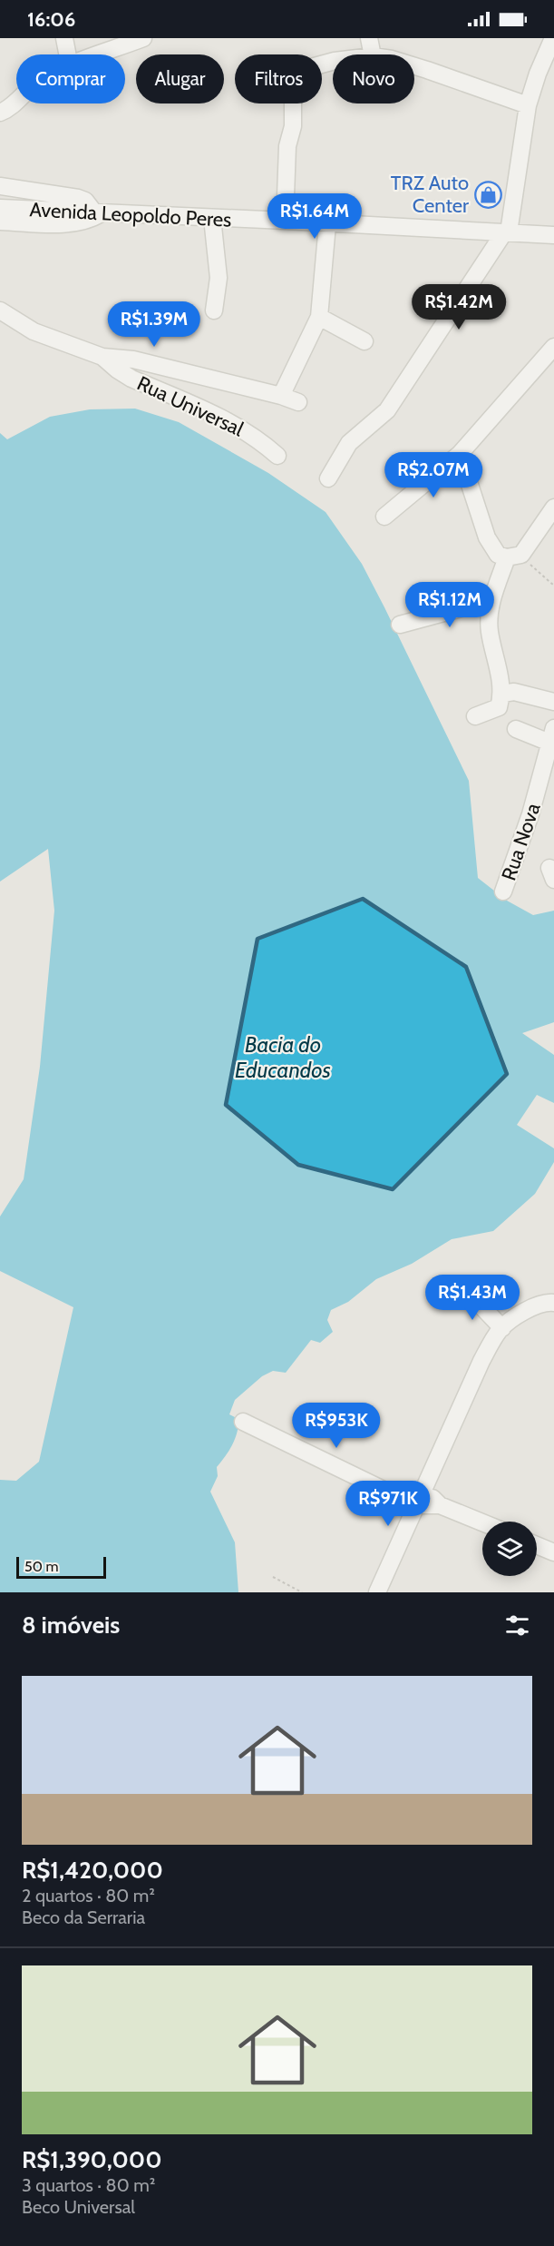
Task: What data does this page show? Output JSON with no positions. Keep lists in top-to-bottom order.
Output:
{
  "streets": {
    "street": ["Avenida Leopoldo Peres", "Rua Universal", "Rua Nova"]
  },
  "water": ["Bacia do Educandos"],
  "places": {
    "shop": ["TRZ Auto Center"]
  },
  "scale_bar": "50 m",
  "page": {
    "status": "16:06",
    "chip": [
      "Comprar",
      "Alugar",
      "Filtros",
      "Novo"
    ],
    "price": [
      "R$1.64M",
      "R$1.42M",
      "R$1.39M",
      "R$2.07M",
      "R$1.12M",
      "R$1.43M",
      "R$953K",
      "R$971K"
    ],
    "scale": "50 m",
    "heading": "8 imóveis",
    "list": [
      {
        "name": "R$1,420,000",
        "note": "2 quartos · 80 m² · Beco da Serraria"
      },
      {
        "name": "R$1,390,000",
        "note": "3 quartos · 80 m² · Beco Universal"
      }
    ]
  }
}
